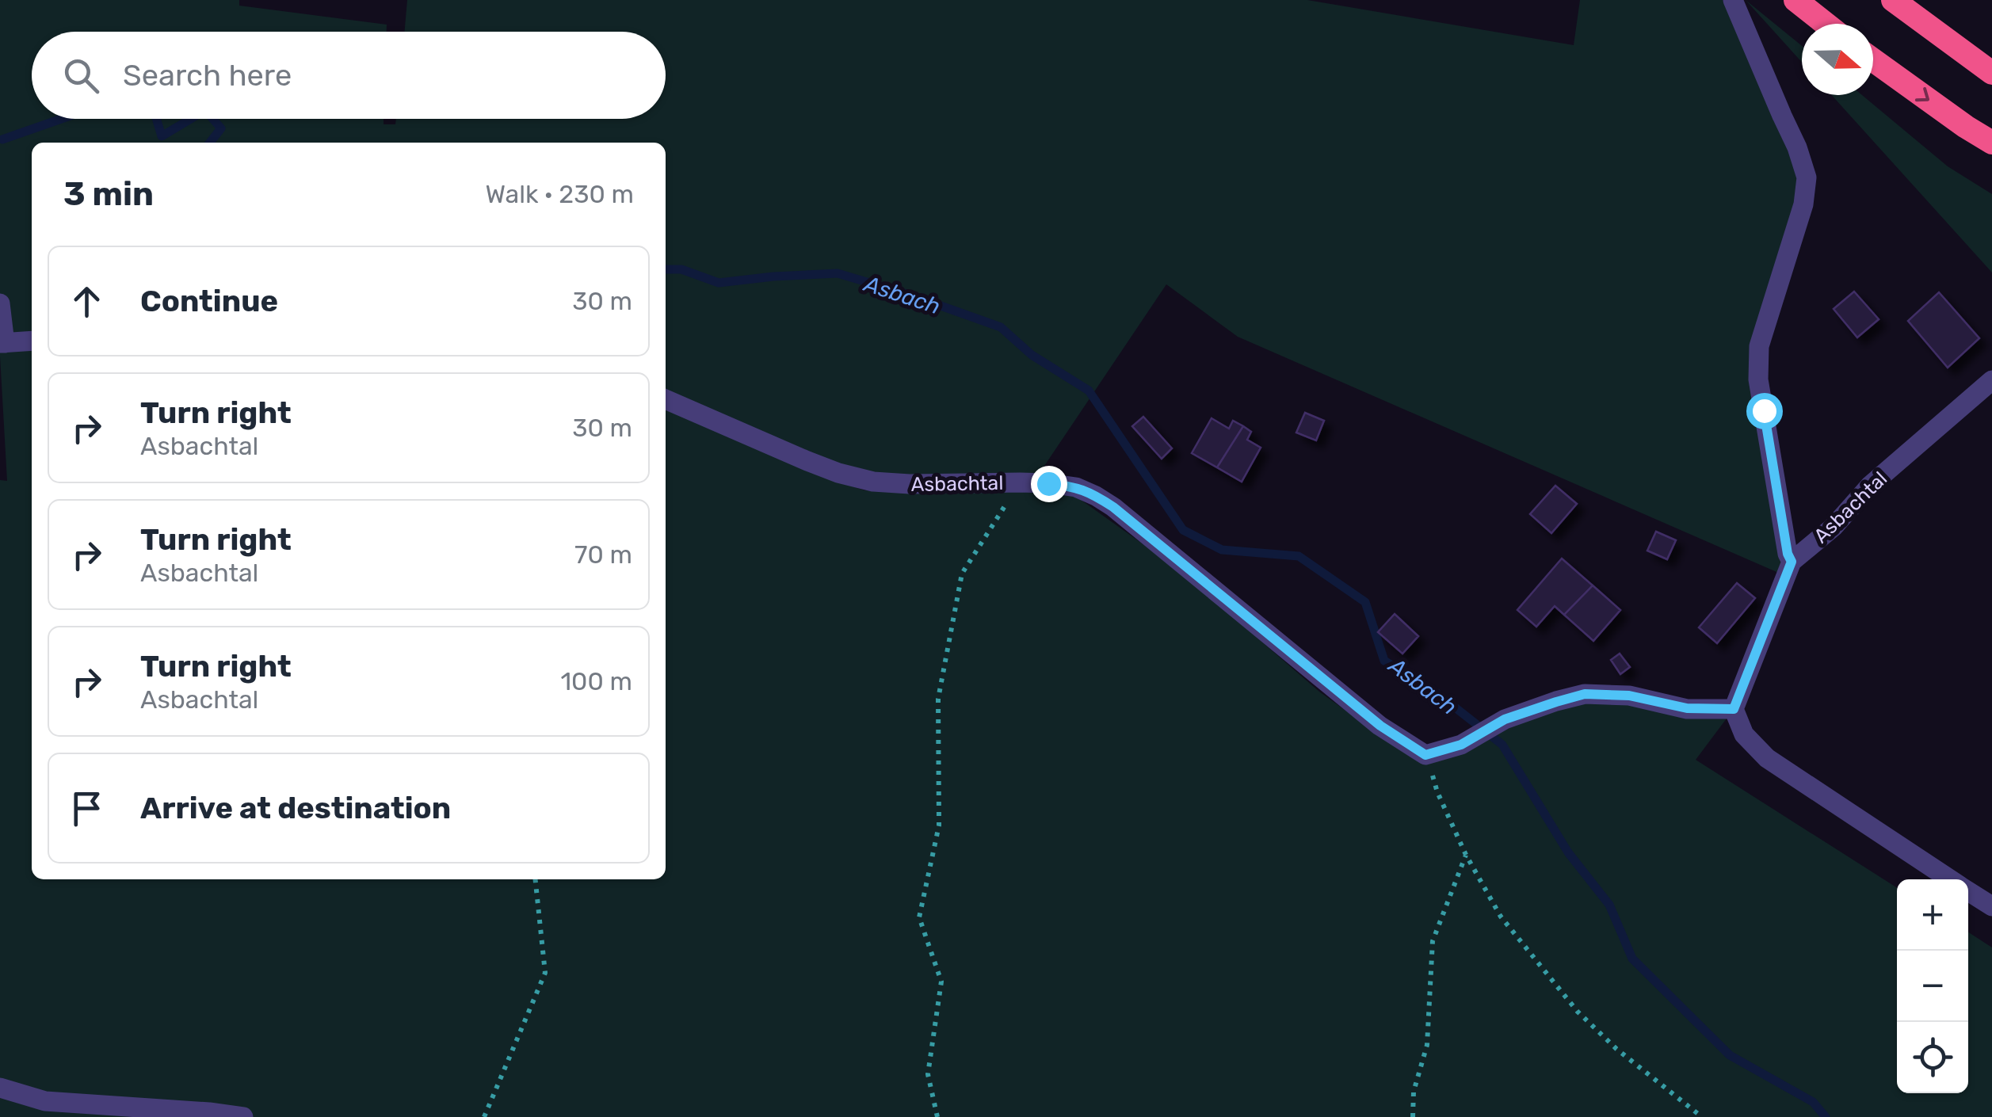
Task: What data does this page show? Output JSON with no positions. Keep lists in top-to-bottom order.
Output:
{
  "streets": {
    "street": ["Asbachtal"]
  },
  "water": ["Asbach"],
  "north": "right",
  "page": {
    "search": "Search here",
    "heading": ["3 min", "Walk · 230 m"],
    "list": [
      ["Continue", "30 m"],
      ["Turn right", "Asbachtal", "30 m"],
      ["Turn right", "Asbachtal", "70 m"],
      ["Turn right", "Asbachtal", "100 m"],
      "Arrive at destination"
    ],
    "map_buttons": ["+", "−"]
  }
}
